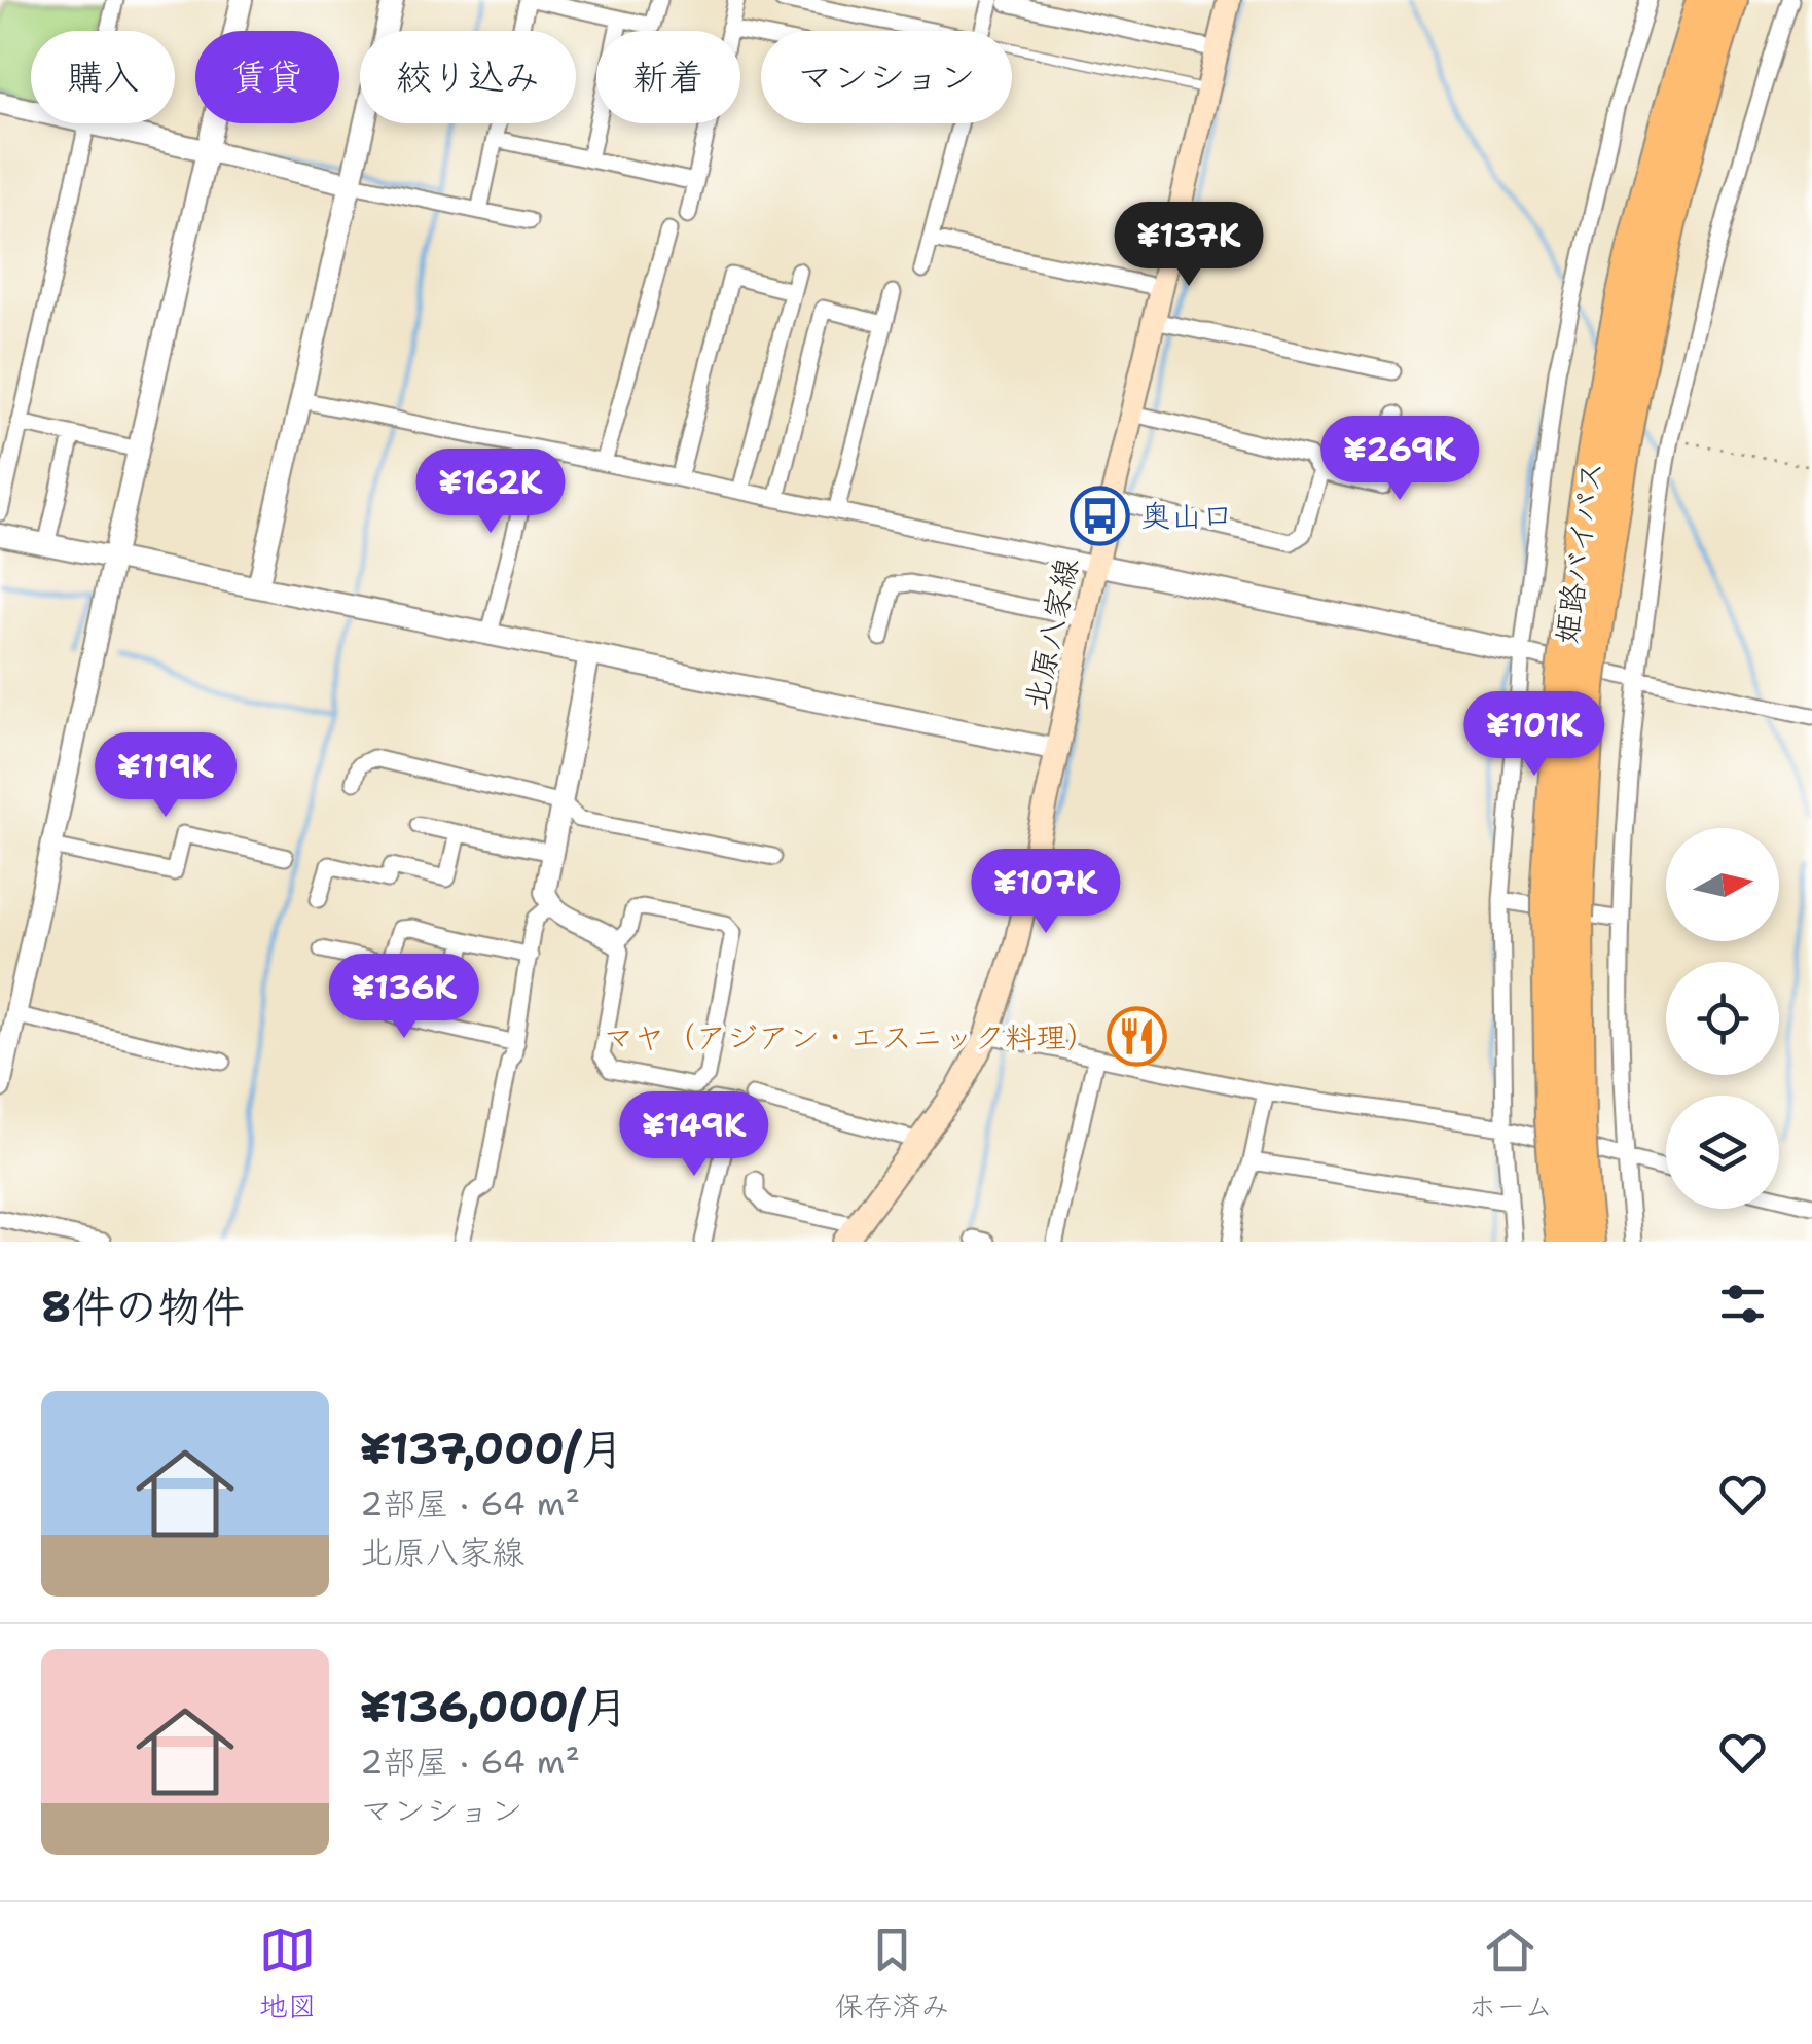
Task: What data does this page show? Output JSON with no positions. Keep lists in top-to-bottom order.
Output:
{
  "streets": {
    "highway": ["姫路バイパス"],
    "main road": ["北原八家線"]
  },
  "places": {
    "bus stop": ["奥山口"],
    "restaurant": ["マヤ（アジアン・エスニック料理）"]
  },
  "north": "right",
  "page": {
    "chip": [
      "購入",
      "賃貸",
      "絞り込み",
      "新着",
      "マンション"
    ],
    "price": [
      "¥137K",
      "¥269K",
      "¥162K",
      "¥101K",
      "¥119K",
      "¥107K",
      "¥136K",
      "¥149K"
    ],
    "heading": "8件の物件",
    "list": [
      {
        "name": "¥137,000/月",
        "note": "2部屋 · 64 m² · 北原八家線"
      },
      {
        "name": "¥136,000/月",
        "note": "2部屋 · 64 m² · マンション"
      }
    ],
    "tabs": ["地図", "保存済み", "ホーム"]
  }
}
